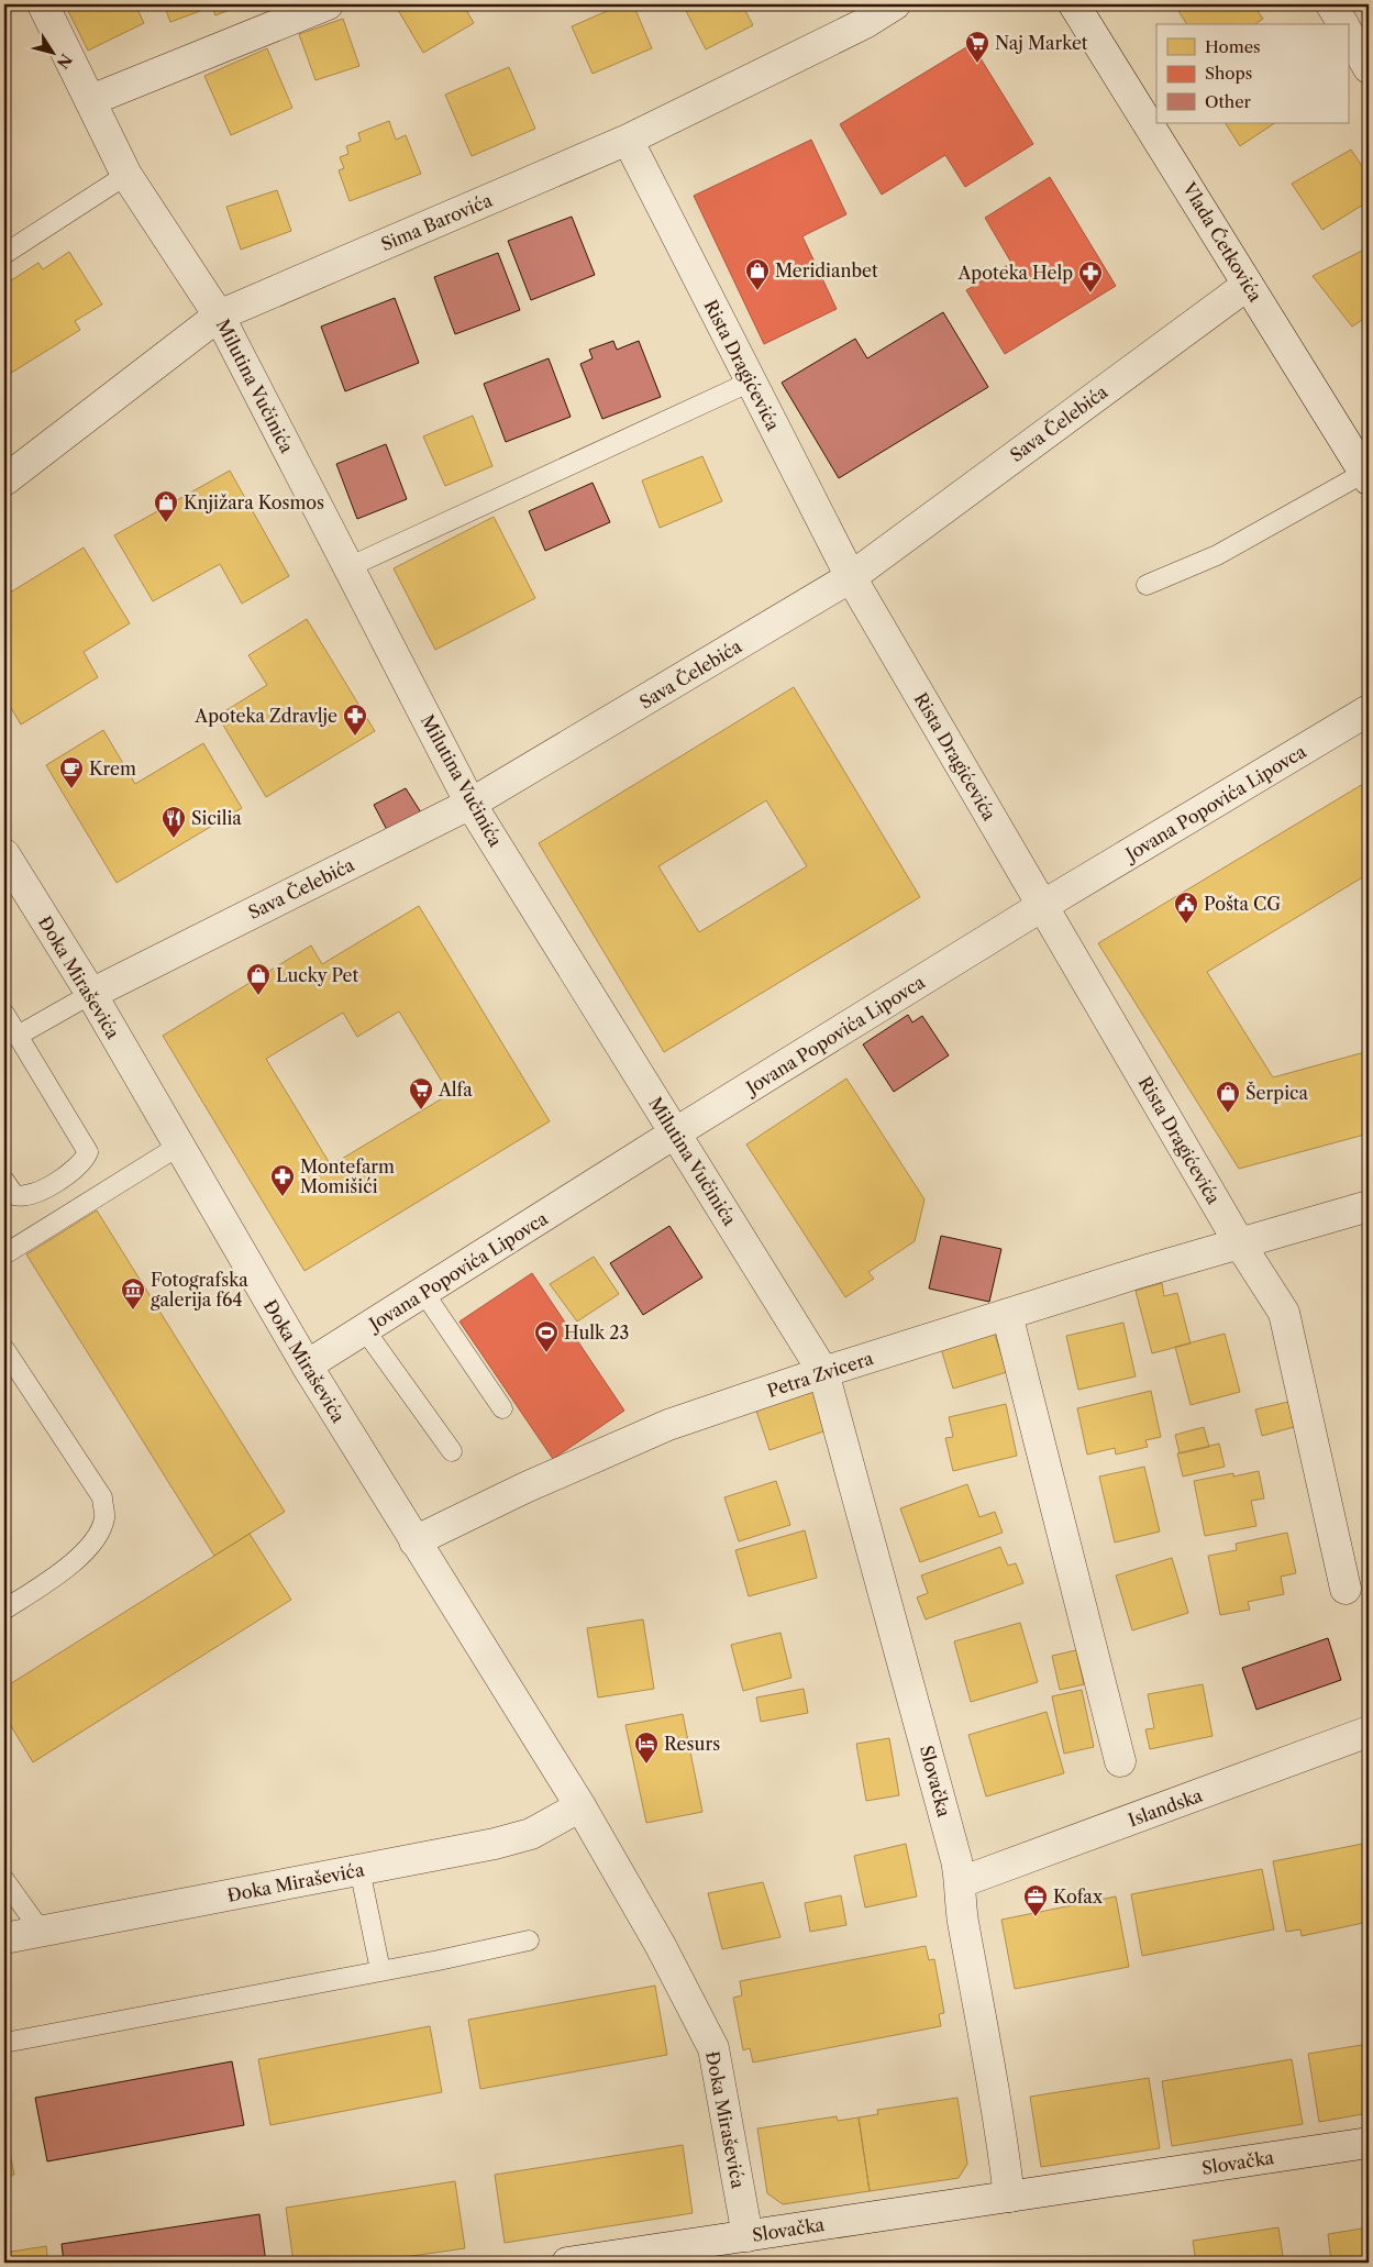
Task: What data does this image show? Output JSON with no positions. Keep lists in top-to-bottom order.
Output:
{
  "streets": {
    "street": [
      "Sima Barovića",
      "Vlada Ćetkovića",
      "Rista Dragićevića",
      "Milutina Vučinića",
      "Sava Čelebića",
      "Jovana Popovića Lipovca",
      "Đoka Miraševića",
      "Petra Zvicera",
      "Slovačka",
      "Islandska"
    ]
  },
  "crossings": [
    ["Sima Barovića", "Rista Dragićevića"],
    ["Sima Barovića", "Milutina Vučinića"],
    ["Vlada Ćetkovića", "Sava Čelebića"],
    ["Rista Dragićevića", "Sava Čelebića"],
    ["Rista Dragićevića", "Jovana Popovića Lipovca"],
    ["Rista Dragićevića", "Petra Zvicera"],
    ["Milutina Vučinića", "Sava Čelebića"],
    ["Milutina Vučinića", "Jovana Popovića Lipovca"],
    ["Milutina Vučinića", "Petra Zvicera"],
    ["Milutina Vučinića", "Slovačka"],
    ["Sava Čelebića", "Đoka Miraševića"],
    ["Jovana Popovića Lipovca", "Đoka Miraševića"],
    ["Đoka Miraševića", "Petra Zvicera"],
    ["Đoka Miraševića", "Slovačka"],
    ["Petra Zvicera", "Slovačka"],
    ["Slovačka", "Islandska"]
  ],
  "places": {
    "supermarket": ["Naj Market", "Alfa"],
    "shop": [
      "Meridianbet",
      "Knjižara Kosmos",
      "Lucky Pet",
      "Šerpica"
    ],
    "pharmacy": ["Apoteka Help", "Apoteka Zdravlje", "Montefarm Momišići"],
    "cafe": ["Krem"],
    "restaurant": ["Sicilia"],
    "public building": ["Pošta CG"],
    "museum": ["Fotografska galerija f64"],
    "sports": ["Hulk 23"],
    "hotel": ["Resurs"],
    "office": ["Kofax"]
  },
  "legend": ["Homes", "Shops", "Other"],
  "north": "bottom right"
}
